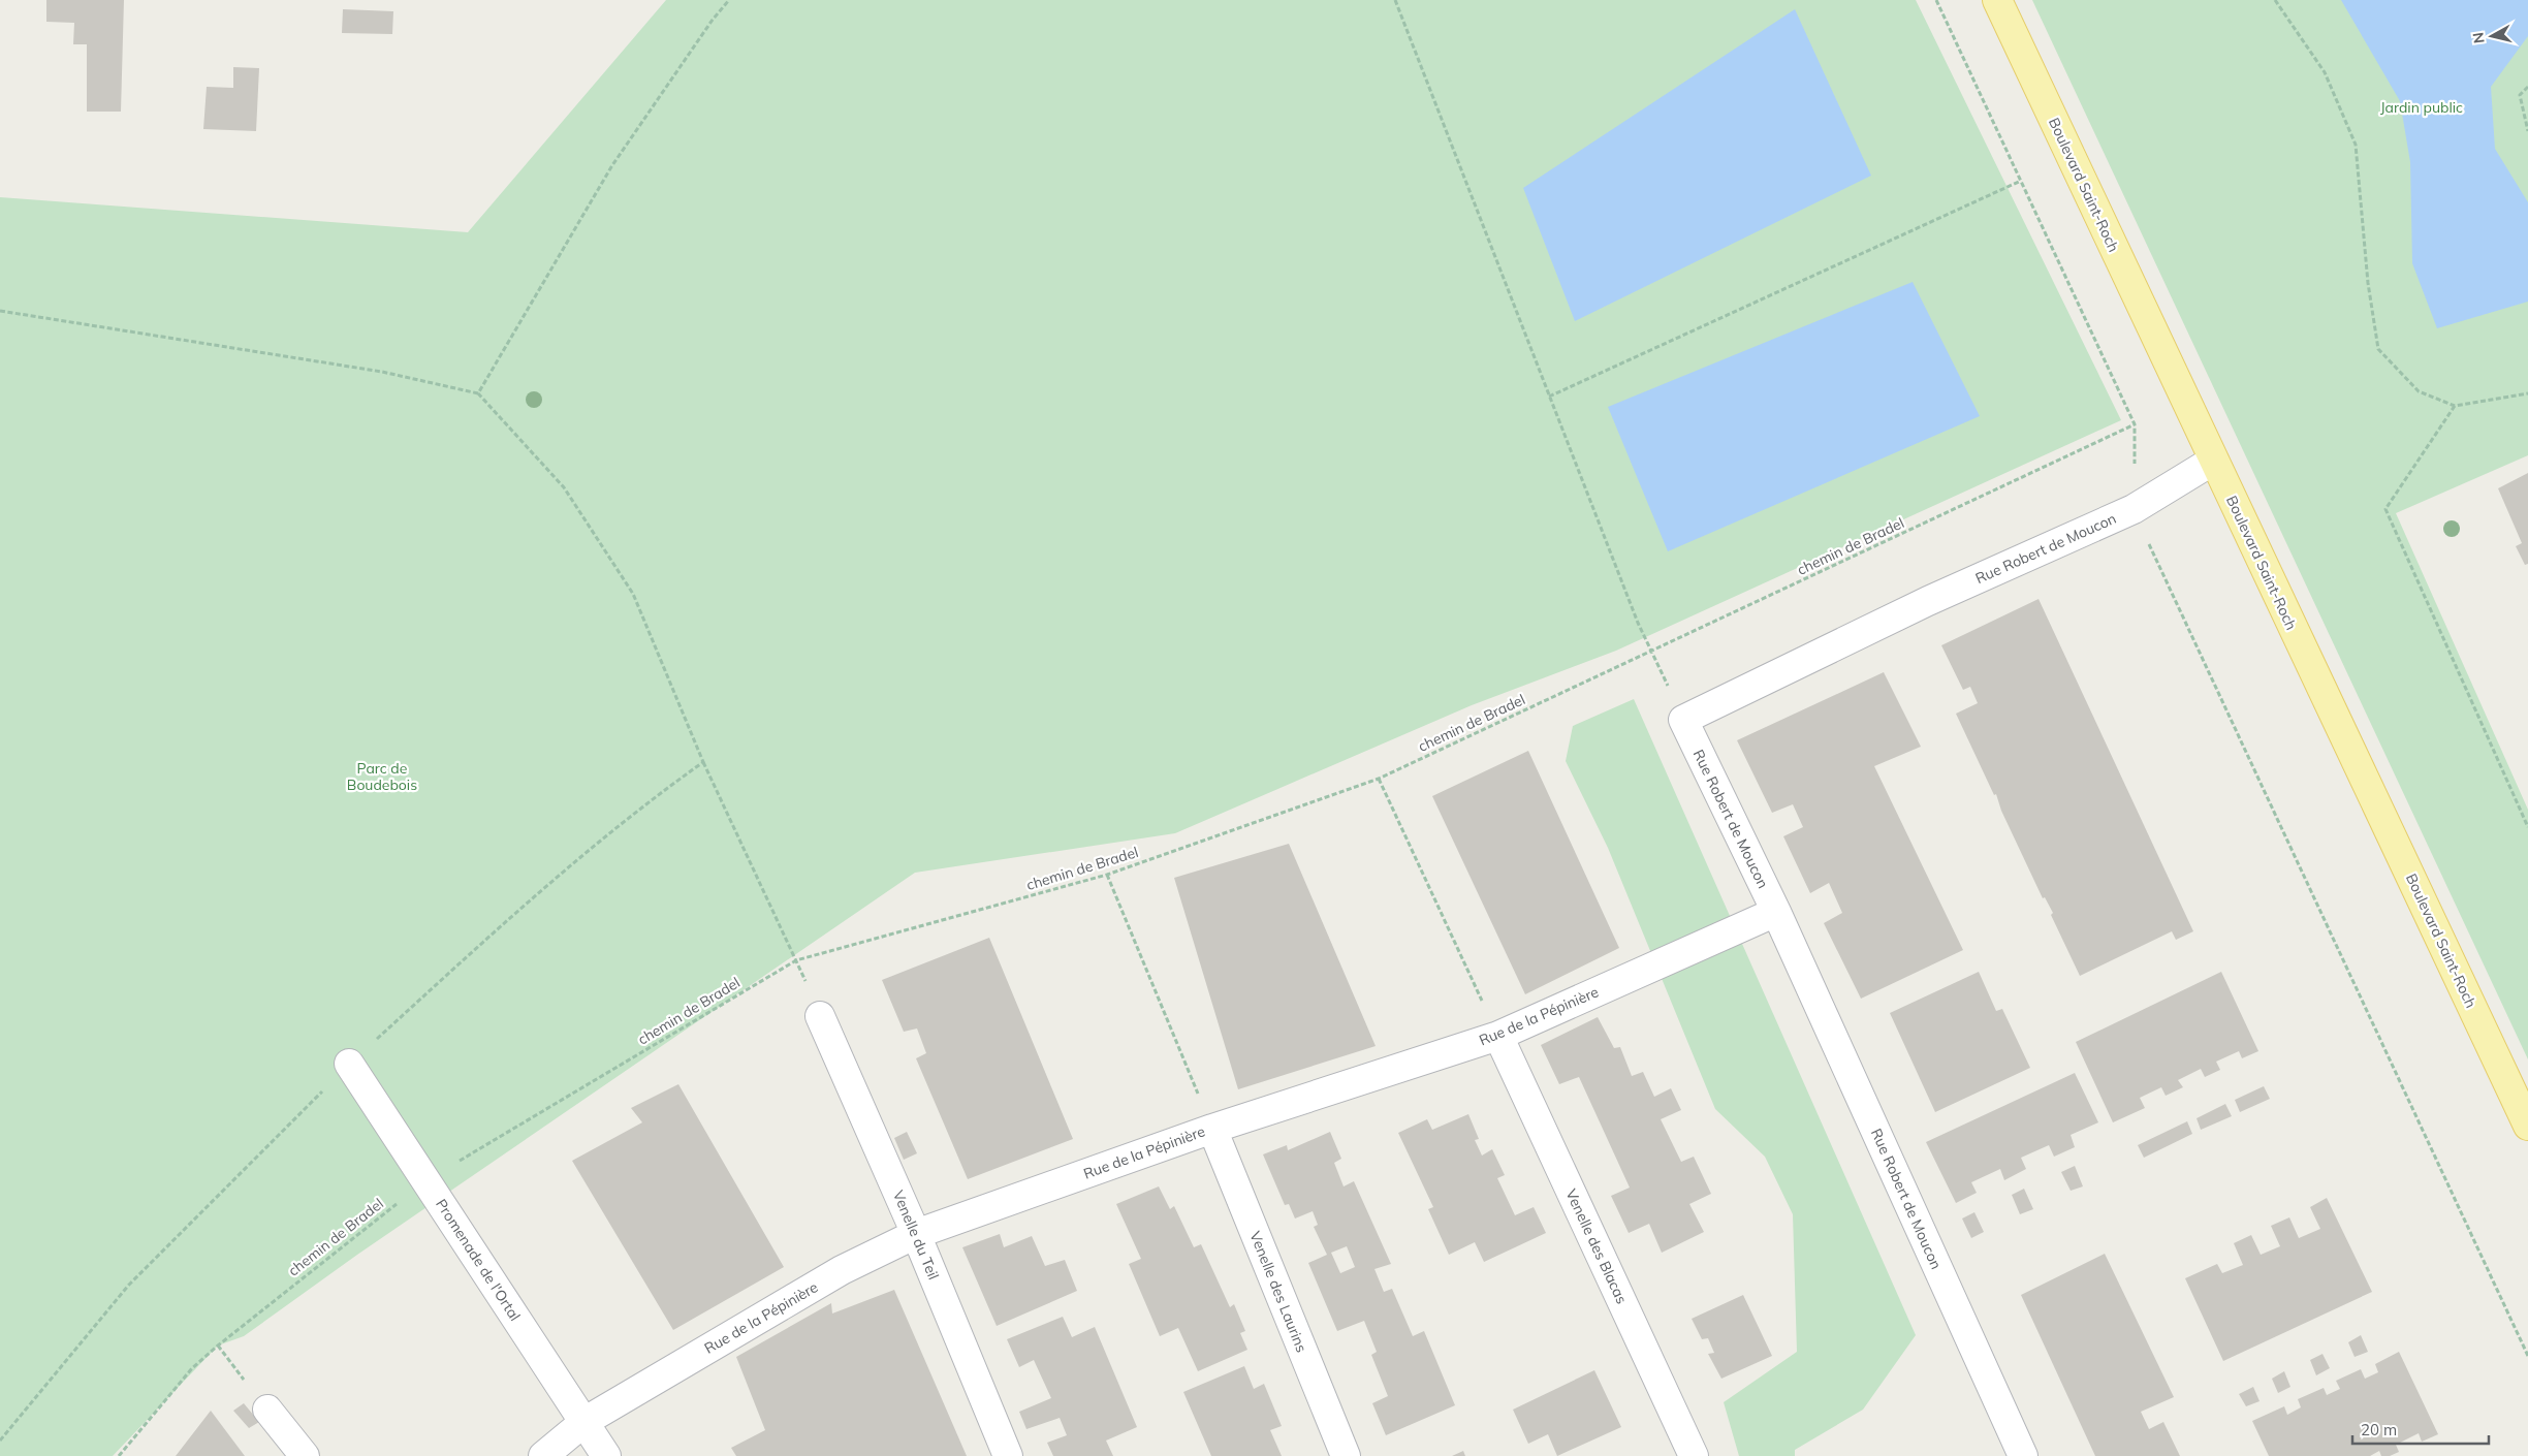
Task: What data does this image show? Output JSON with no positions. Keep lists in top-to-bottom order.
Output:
{
  "streets": {
    "main road": ["Boulevard Saint-Roch"],
    "street": [
      "Rue Robert de Moucon",
      "Rue de la Pépinière",
      "Venelle du Teil",
      "Venelle des Blacas",
      "Promenade de l'Ortal",
      "Venelle des Laurins"
    ],
    "path": ["chemin de Bradel"]
  },
  "crossings": [
    ["Boulevard Saint-Roch", "Rue Robert de Moucon"],
    ["chemin de Bradel", "Promenade de l'Ortal"],
    ["Rue Robert de Moucon", "Rue de la Pépinière"],
    ["Rue de la Pépinière", "Venelle du Teil"],
    ["Rue de la Pépinière", "Venelle des Blacas"],
    ["Rue de la Pépinière", "Promenade de l'Ortal"],
    ["Rue de la Pépinière", "Venelle des Laurins"]
  ],
  "parks": ["Jardin public", "Parc de Boudebois"],
  "scale_bar": "20 m",
  "north": "left"
}
